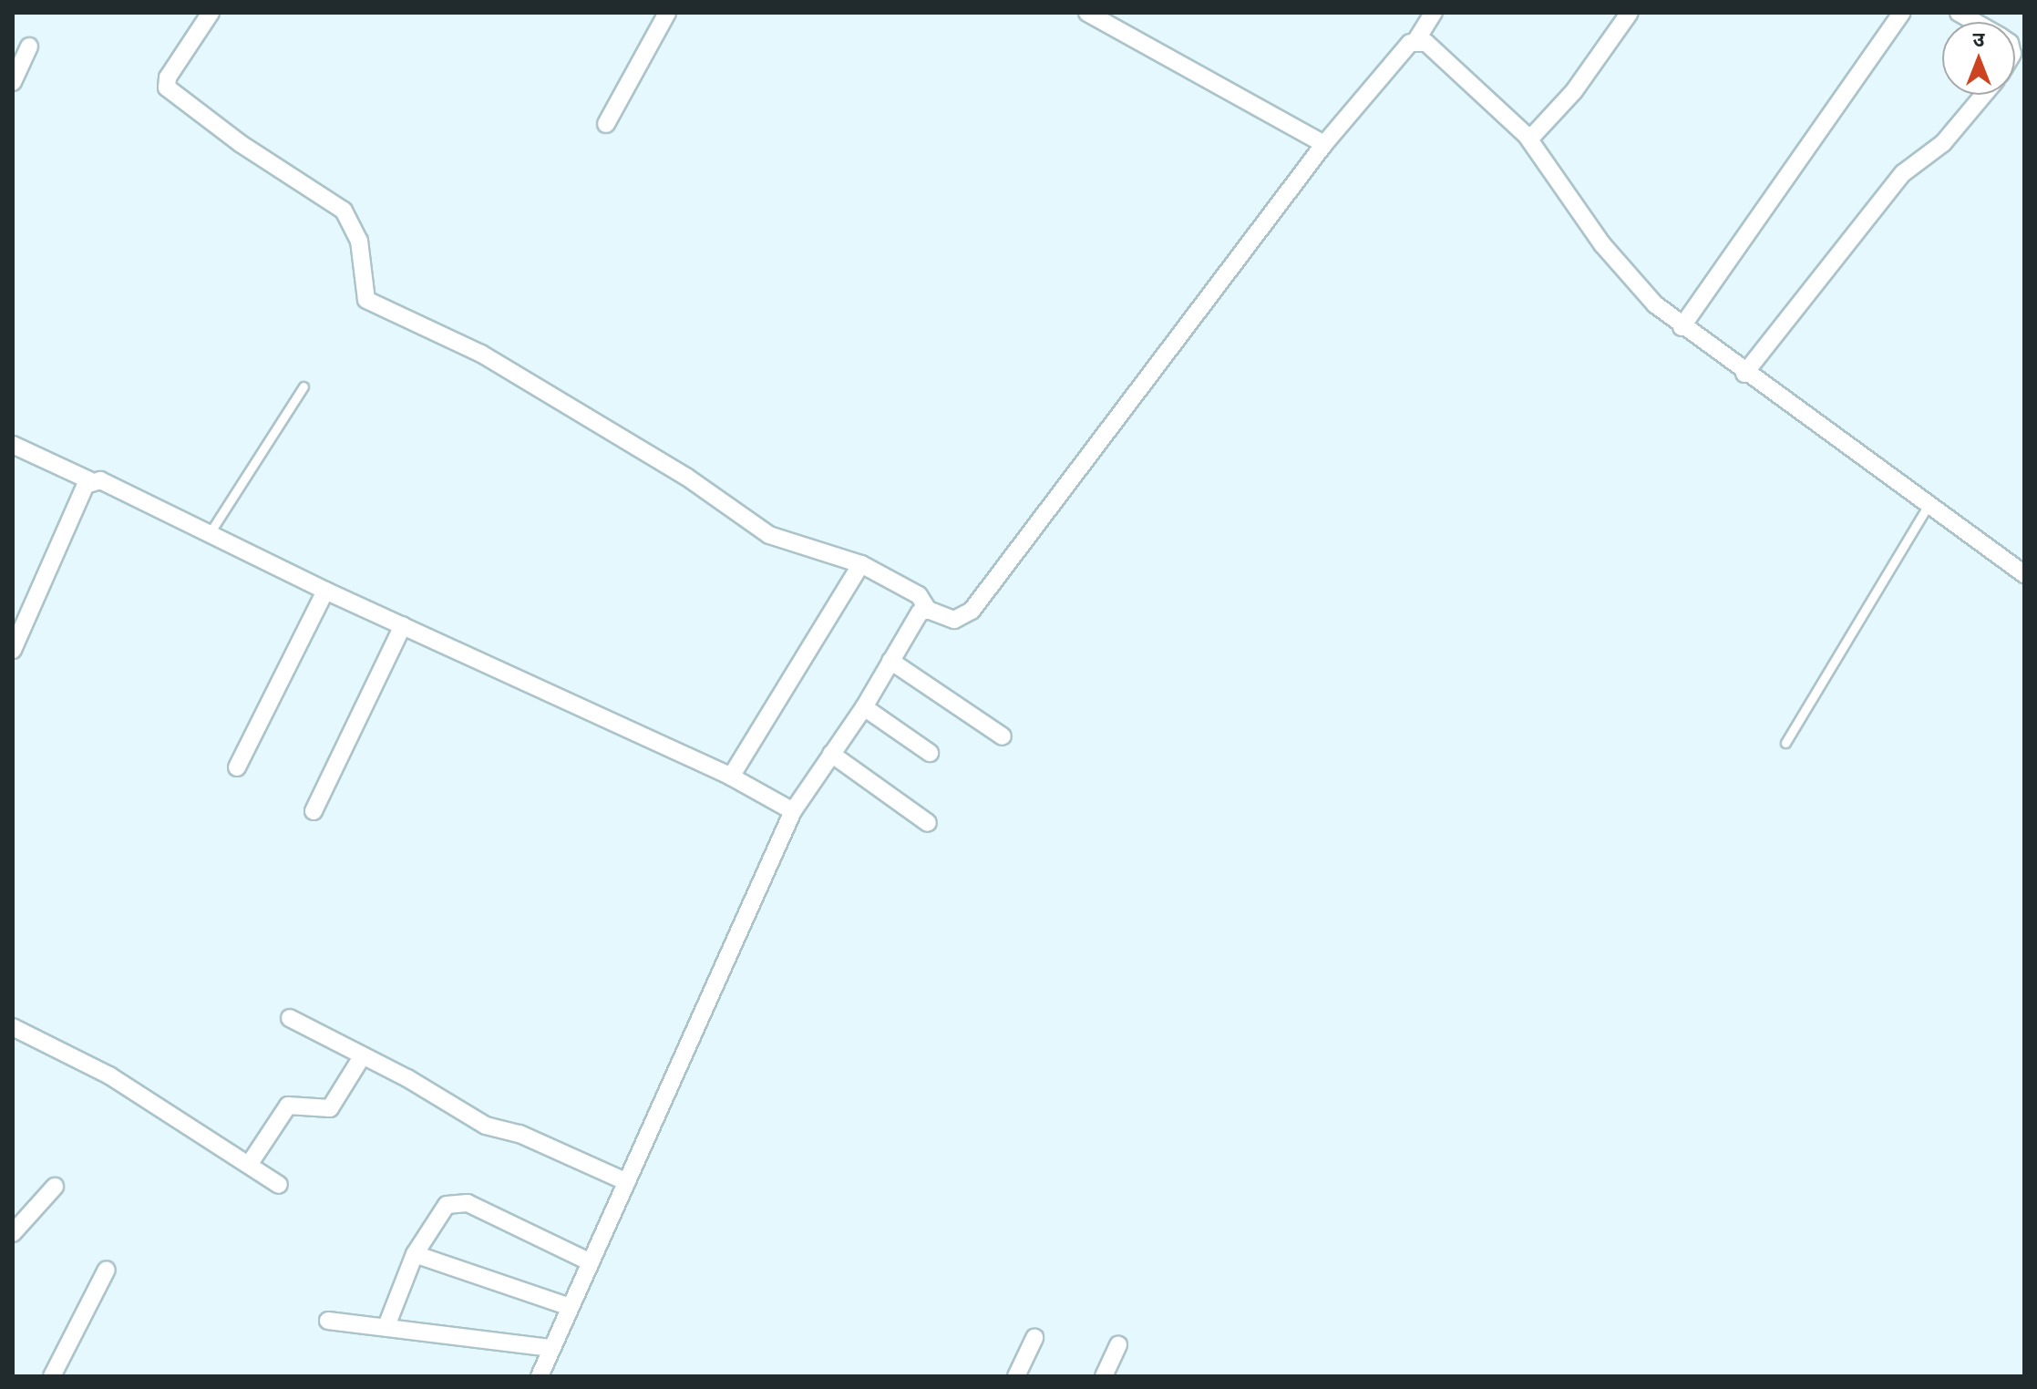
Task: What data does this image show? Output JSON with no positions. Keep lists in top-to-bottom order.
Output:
{
  "north": "top"
}
